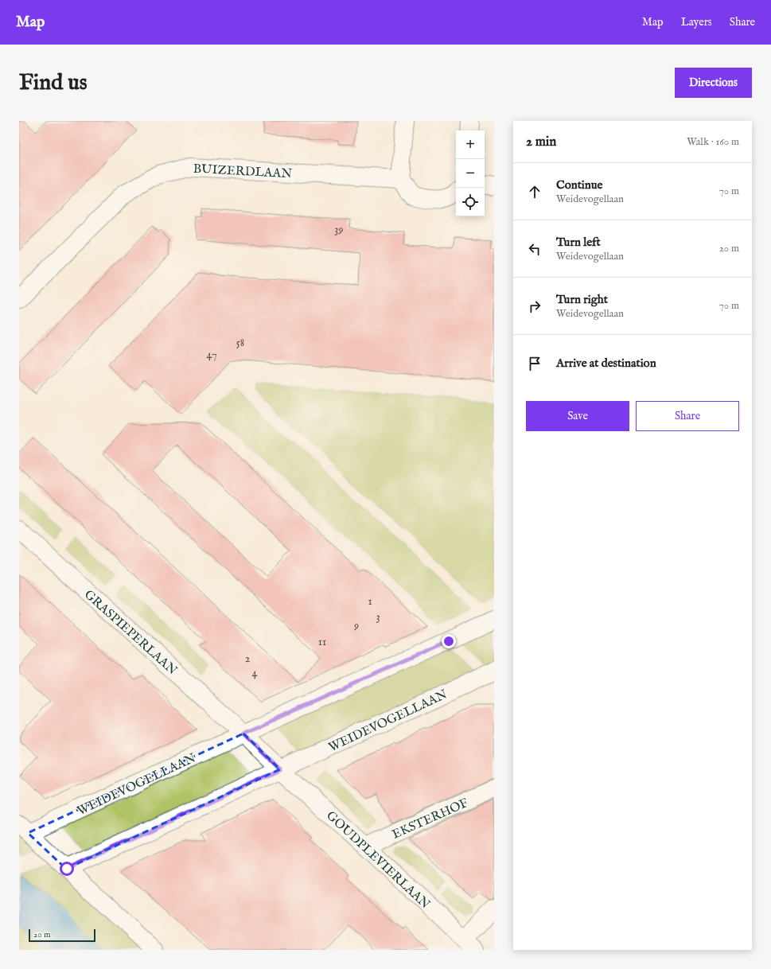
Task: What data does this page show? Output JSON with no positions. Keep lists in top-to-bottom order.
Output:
{
  "streets": {
    "street": [
      "BUIZERDLAAN",
      "GRASPIEPERLAAN",
      "WEIDEVOGELLAAN",
      "EKSTERHOF",
      "GOUDPLEVIERLAAN"
    ]
  },
  "crossings": [
    ["GRASPIEPERLAAN", "WEIDEVOGELLAAN"],
    ["WEIDEVOGELLAAN", "GOUDPLEVIERLAAN"],
    ["EKSTERHOF", "GOUDPLEVIERLAAN"]
  ],
  "house_numbers": [
    "39",
    "58",
    "47",
    "1",
    "3",
    "9",
    "11",
    "2",
    "4"
  ],
  "scale_bar": "20 m",
  "page": {
    "header": "Map",
    "nav": ["Map", "Layers", "Share"],
    "buttons": [
      "Directions",
      ["Save", "Share"]
    ],
    "title": "Find us",
    "heading": ["2 min", "Walk · 160 m"],
    "map_buttons": ["+", "−"],
    "list": [
      ["Continue", "Weidevogellaan", "70 m"],
      ["Turn left", "Weidevogellaan", "20 m"],
      ["Turn right", "Weidevogellaan", "70 m"],
      "Arrive at destination"
    ],
    "scale": "20 m"
  }
}
